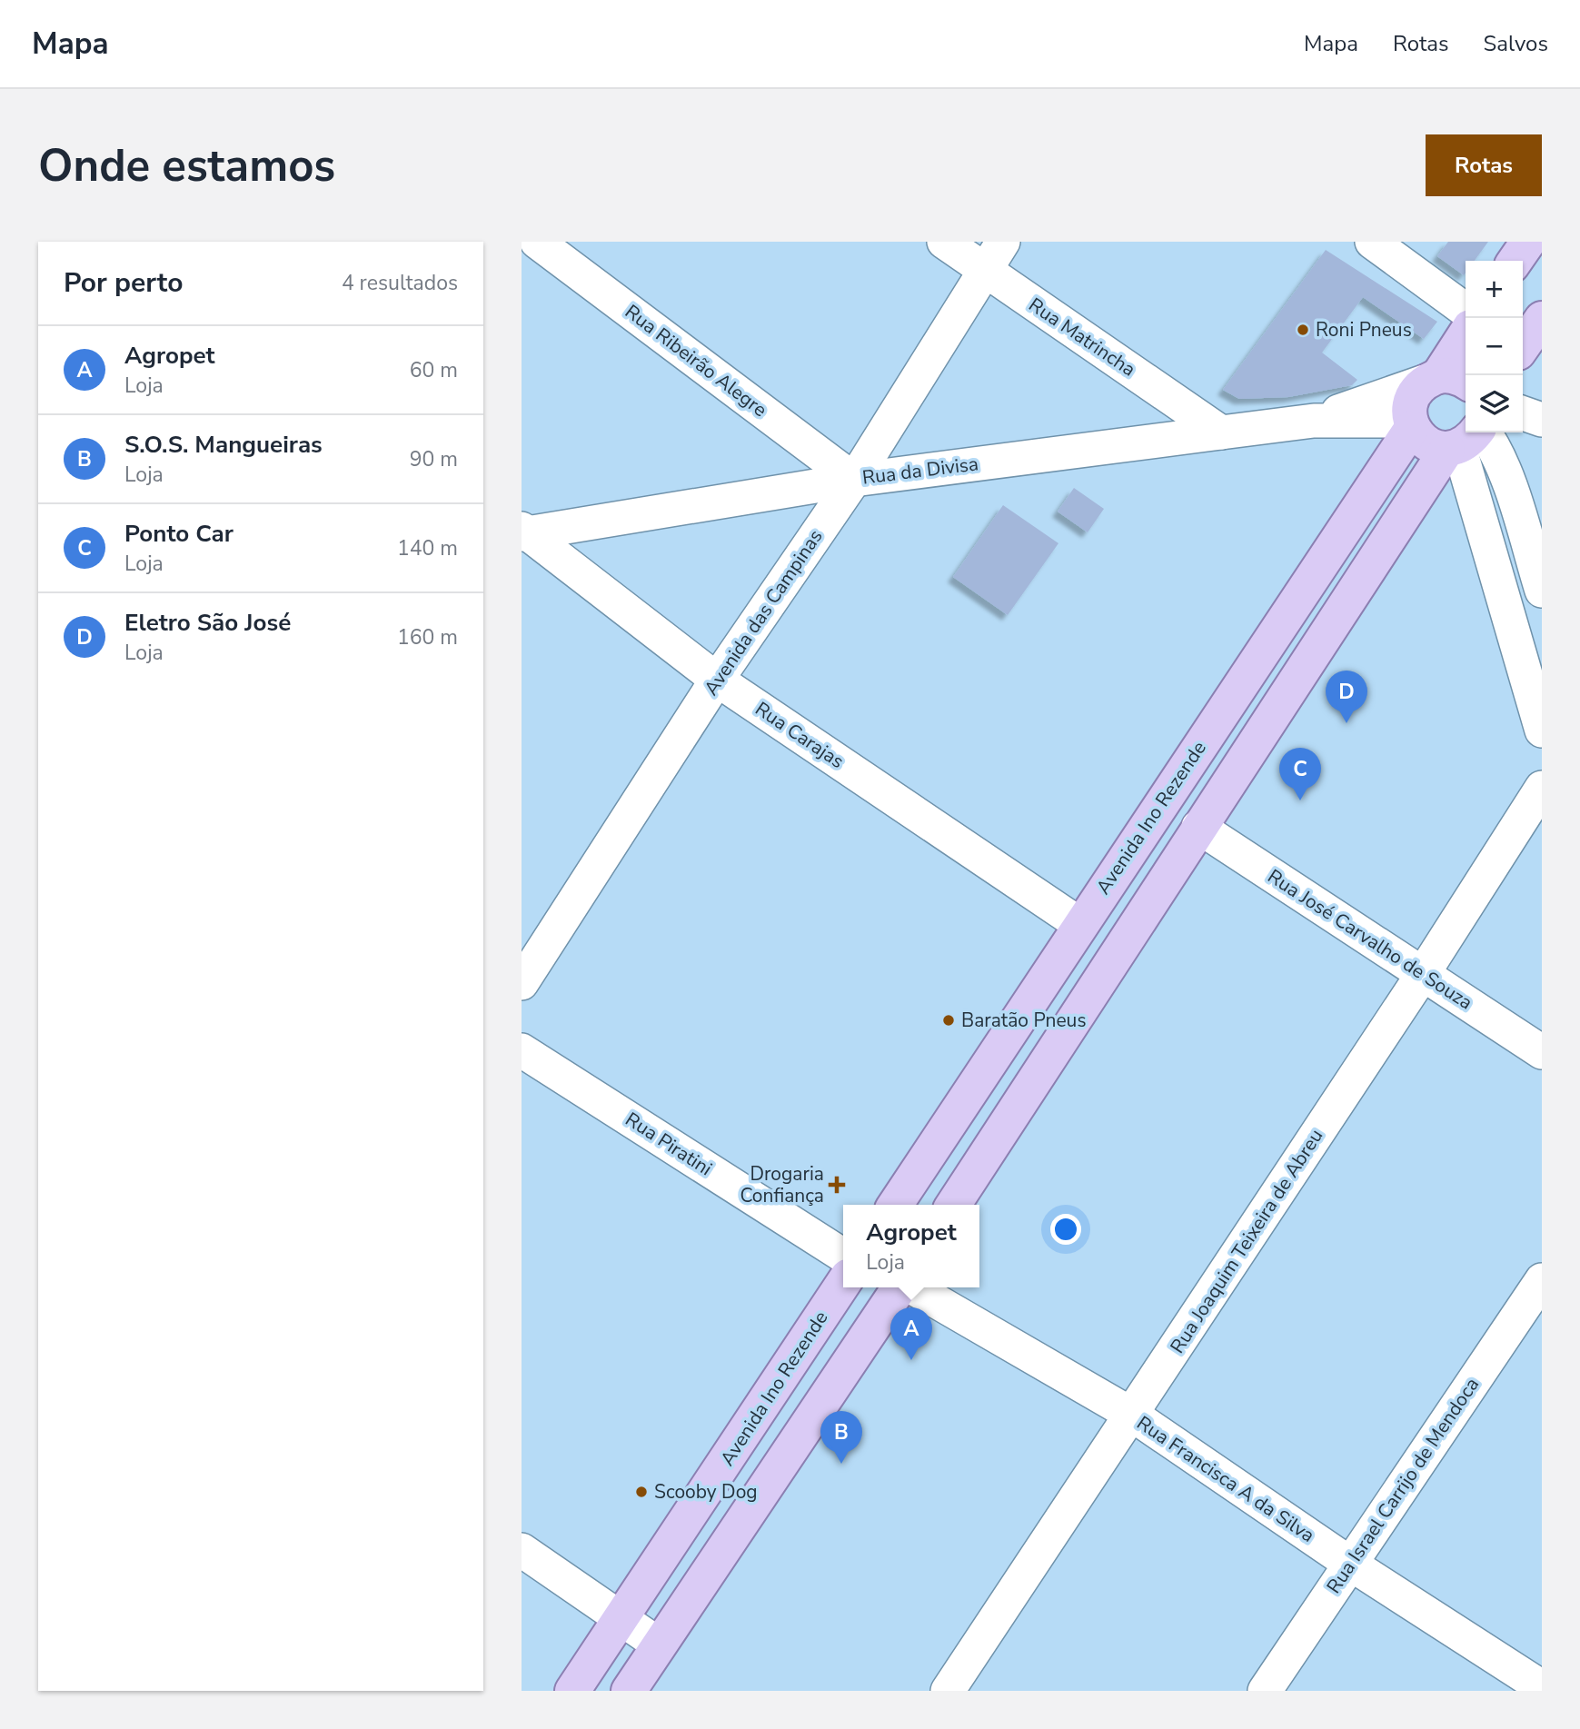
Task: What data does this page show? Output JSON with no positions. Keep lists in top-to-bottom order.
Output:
{
  "streets": {
    "main road": ["Avenida Ino Rezende"],
    "street": [
      "Rua Matrincha",
      "Rua Ribeirão Alegre",
      "Rua da Divisa",
      "Avenida das Campinas",
      "Rua Carajas",
      "Rua José Carvalho de Souza",
      "Rua Piratini",
      "Rua Joaquim Teixeira de Abreu",
      "Rua Francisca A da Silva",
      "Rua Israel Carrijo de Mendoca"
    ]
  },
  "crossings": [
    ["Rua Matrincha", "Rua da Divisa"],
    ["Rua Matrincha", "Avenida das Campinas"],
    ["Rua Ribeirão Alegre", "Rua da Divisa"],
    ["Rua Ribeirão Alegre", "Avenida das Campinas"],
    ["Rua da Divisa", "Avenida das Campinas"],
    ["Rua da Divisa", "Rua Carajas"],
    ["Rua da Divisa", "Avenida Ino Rezende"],
    ["Avenida das Campinas", "Rua Carajas"],
    ["Rua Carajas", "Avenida Ino Rezende"],
    ["Rua José Carvalho de Souza", "Rua Joaquim Teixeira de Abreu"],
    ["Rua Joaquim Teixeira de Abreu", "Rua Francisca A da Silva"],
    ["Rua Francisca A da Silva", "Rua Israel Carrijo de Mendoca"]
  ],
  "places": {
    "other": ["Roni Pneus", "Baratão Pneus", "Scooby Dog"],
    "health": ["Drogaria Confiança"]
  },
  "page": {
    "header": "Mapa",
    "nav": ["Mapa", "Rotas", "Salvos"],
    "buttons": "Rotas",
    "title": "Onde estamos",
    "heading": ["Por perto", "4 resultados"],
    "map_buttons": ["+", "−"],
    "list": [
      {
        "mark": "A",
        "name": "Agropet",
        "note": "Loja",
        "value": "60 m"
      },
      {
        "mark": "B",
        "name": "S.O.S. Mangueiras",
        "note": "Loja",
        "value": "90 m"
      },
      {
        "mark": "C",
        "name": "Ponto Car",
        "note": "Loja",
        "value": "140 m"
      },
      {
        "mark": "D",
        "name": "Eletro São José",
        "note": "Loja",
        "value": "160 m"
      }
    ],
    "pins": [
      "D",
      "C",
      "A",
      "B"
    ],
    "popup": ["Agropet", "Loja"]
  }
}
